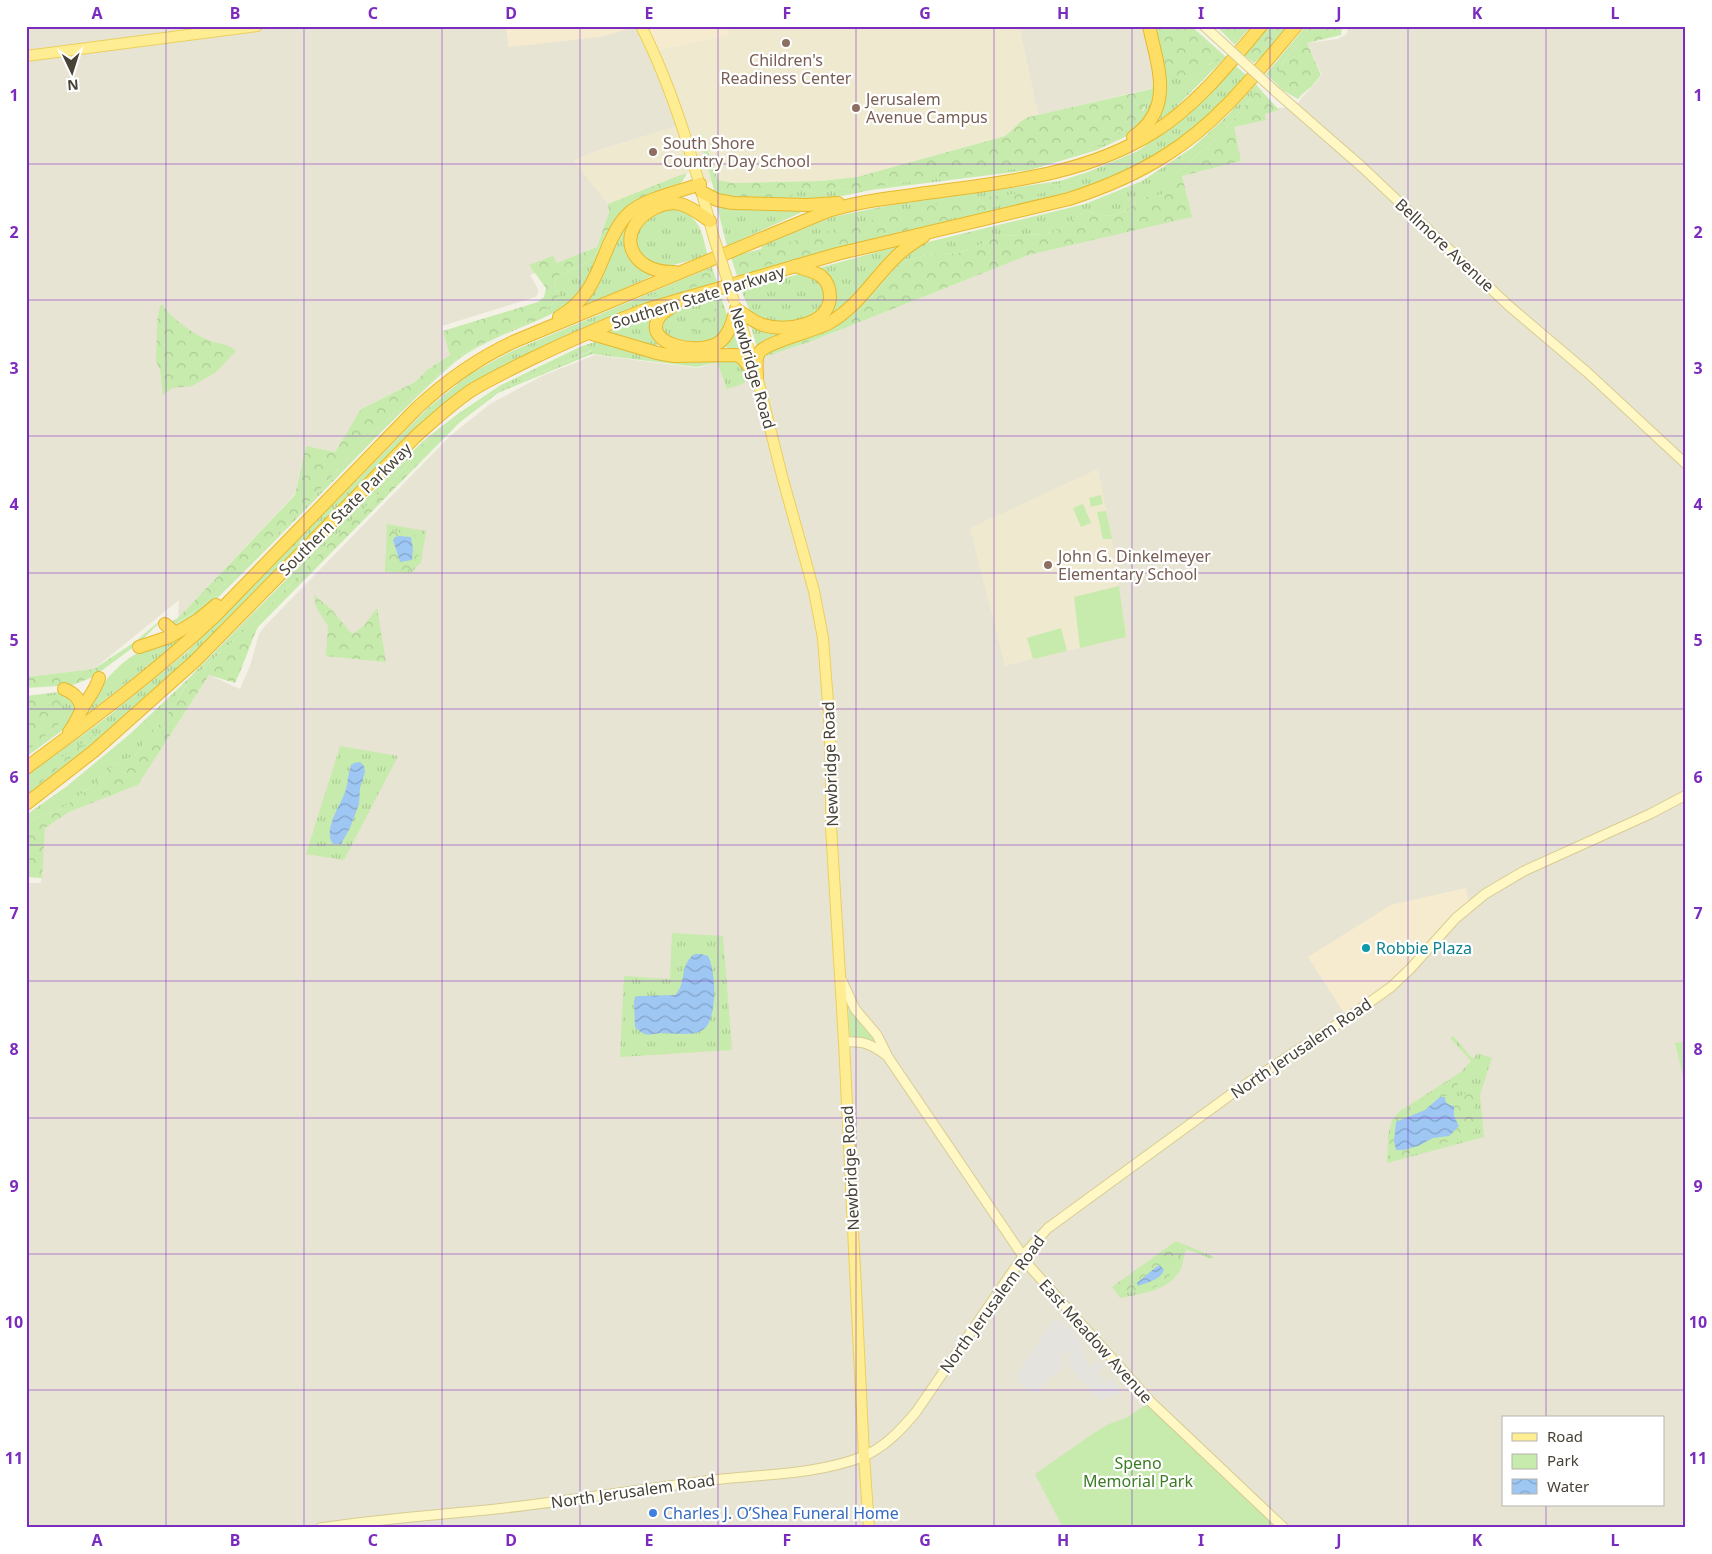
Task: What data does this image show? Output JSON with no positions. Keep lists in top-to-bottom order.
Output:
{
  "streets": {
    "highway": ["Southern State Parkway"],
    "main road": [
      "Bellmore Avenue",
      "Newbridge Road",
      "North Jerusalem Road",
      "East Meadow Avenue"
    ]
  },
  "crossings": [
    ["Newbridge Road", "North Jerusalem Road"],
    ["Newbridge Road", "East Meadow Avenue"],
    ["North Jerusalem Road", "East Meadow Avenue"]
  ],
  "parks": ["Speno Memorial Park"],
  "places": [
    "Children's Readiness Center",
    "Jerusalem Avenue Campus",
    "South Shore Country Day School",
    "John G. Dinkelmeyer Elementary School",
    "Robbie Plaza",
    "Charles J. O’Shea Funeral Home"
  ],
  "legend": ["Road", "Park", "Water"],
  "north": "bottom",
  "grid": {
    "columns": [
      "A",
      "B",
      "C",
      "D",
      "E",
      "F",
      "G",
      "H",
      "I",
      "J",
      "K",
      "L"
    ],
    "rows": [
      "1",
      "2",
      "3",
      "4",
      "5",
      "6",
      "7",
      "8",
      "9",
      "10",
      "11"
    ]
  }
}
